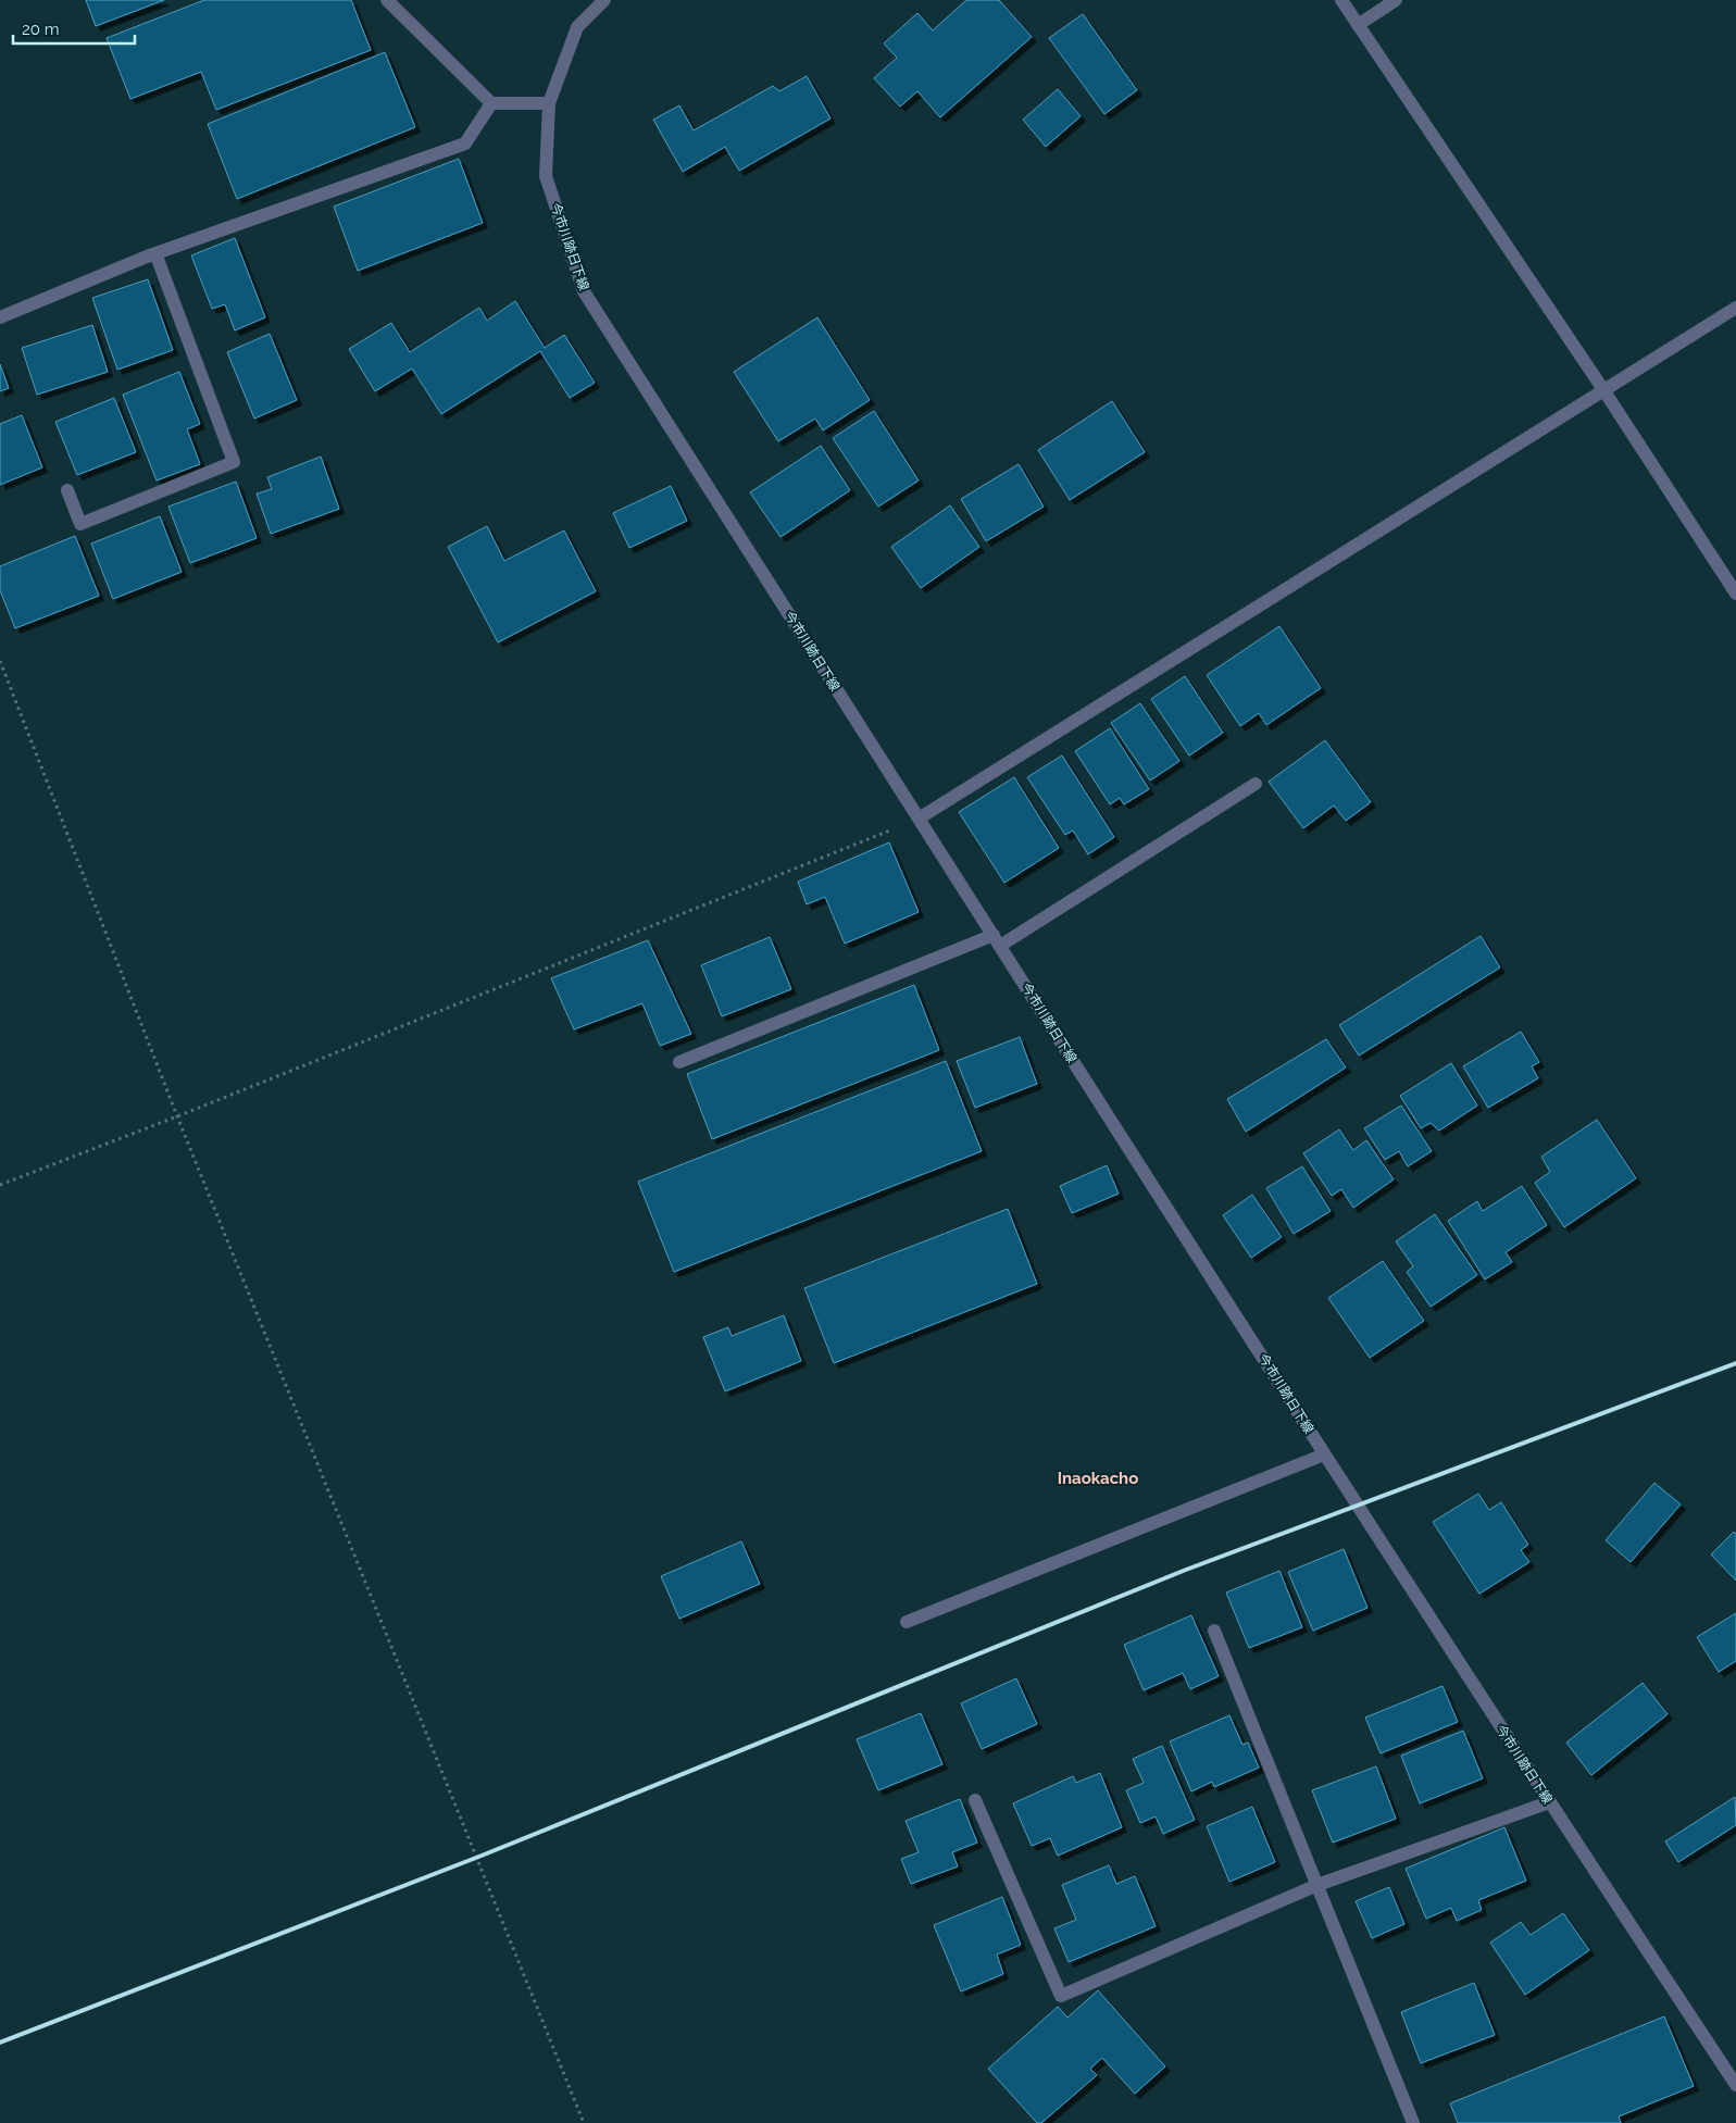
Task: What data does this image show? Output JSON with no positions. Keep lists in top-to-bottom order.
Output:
{
  "streets": {
    "street": ["今市川跡日下線"]
  },
  "districts": ["Inaokacho"],
  "scale_bar": "20 m"
}
